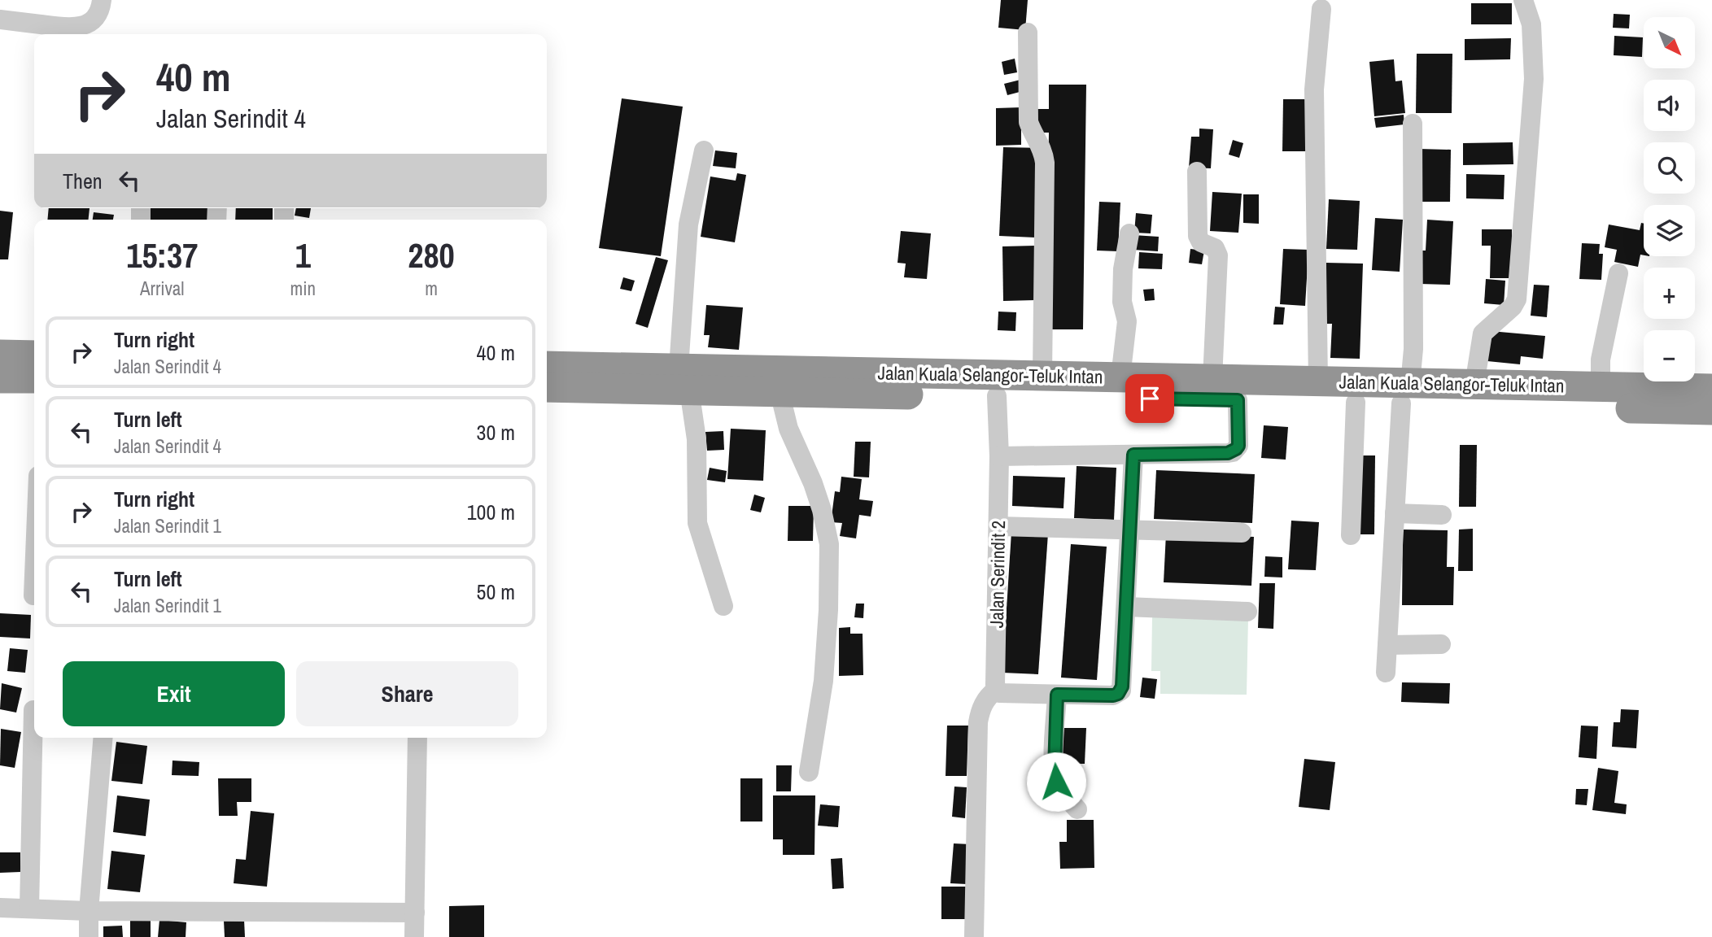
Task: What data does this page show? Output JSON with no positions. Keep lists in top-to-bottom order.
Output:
{
  "streets": {
    "highway": ["Jalan Kuala Selangor-Teluk Intan"],
    "street": ["Jalan Serindit 2"]
  },
  "crossings": [
    ["Jalan Kuala Selangor-Teluk Intan", "Jalan Serindit 2"]
  ],
  "north": "bottom right",
  "page": {
    "map_buttons": ["+", "−"],
    "turn": ["40 m", "Jalan Serindit 4"],
    "then": "Then",
    "eta": [
      "15:37",
      "Arrival",
      "1",
      "min",
      "280",
      "m"
    ],
    "list": [
      {
        "name": "Turn right",
        "note": "Jalan Serindit 4",
        "value": "40 m"
      },
      {
        "name": "Turn left",
        "note": "Jalan Serindit 4",
        "value": "30 m"
      },
      {
        "name": "Turn right",
        "note": "Jalan Serindit 1",
        "value": "100 m"
      },
      {
        "name": "Turn left",
        "note": "Jalan Serindit 1",
        "value": "50 m"
      }
    ],
    "buttons": ["Exit", "Share"]
  }
}
